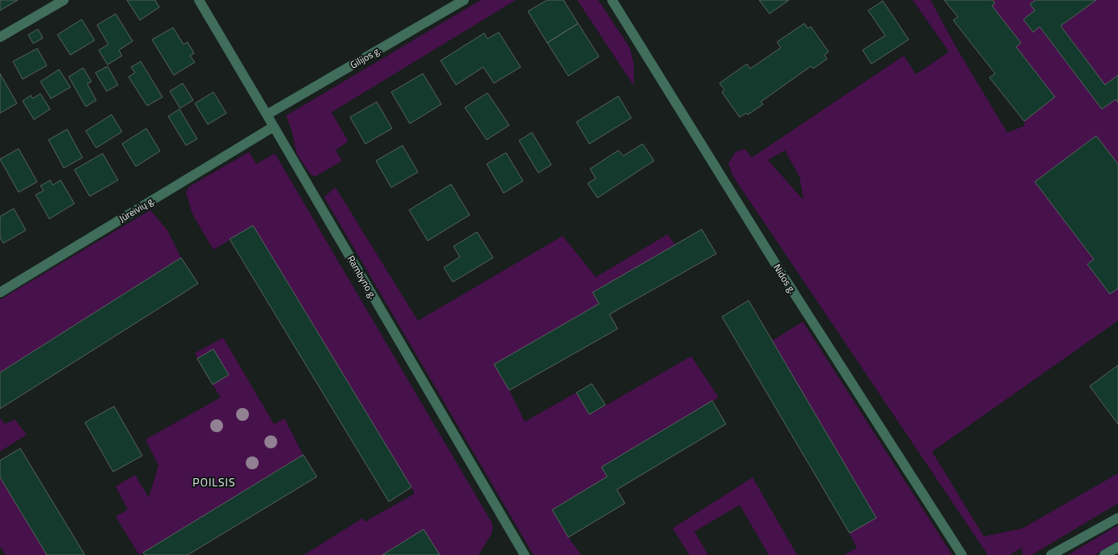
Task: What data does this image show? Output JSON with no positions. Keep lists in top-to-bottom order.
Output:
{
  "streets": {
    "street": [
      "Gilijos g.",
      "Jūreivių g.",
      "Rambyno g.",
      "Nidos g."
    ]
  },
  "crossings": [
    ["Gilijos g.", "Rambyno g."],
    ["Jūreivių g.", "Rambyno g."]
  ],
  "districts": ["POILSIS"]
}
